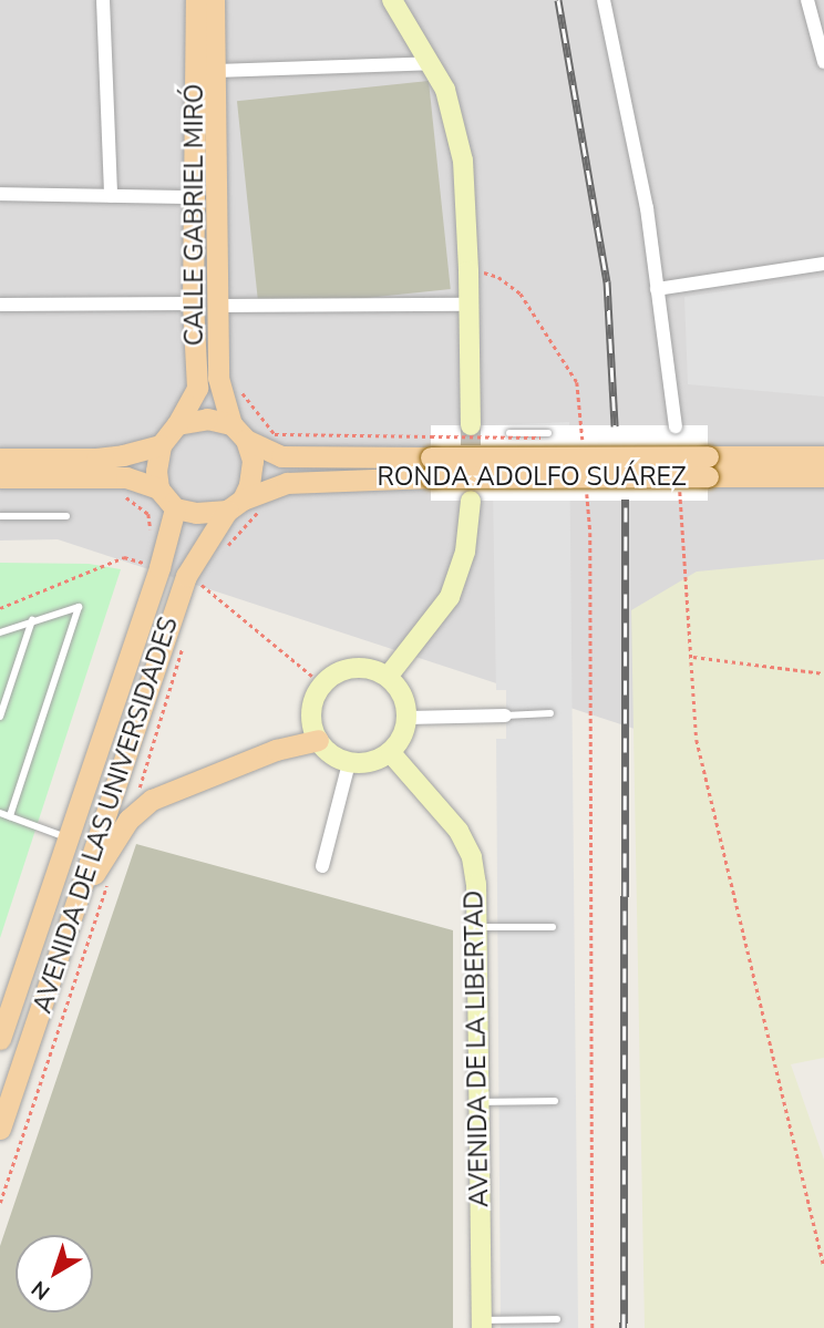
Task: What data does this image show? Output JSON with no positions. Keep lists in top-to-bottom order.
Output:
{
  "streets": {
    "main road": [
      "CALLE GABRIEL MIRÓ",
      "RONDA ADOLFO SUÁREZ",
      "AVENIDA DE LAS UNIVERSIDADES",
      "AVENIDA DE LA LIBERTAD"
    ]
  },
  "crossings": [
    ["CALLE GABRIEL MIRÓ", "RONDA ADOLFO SUÁREZ"],
    ["CALLE GABRIEL MIRÓ", "AVENIDA DE LAS UNIVERSIDADES"],
    ["RONDA ADOLFO SUÁREZ", "AVENIDA DE LAS UNIVERSIDADES"]
  ],
  "north": "bottom left"
}
